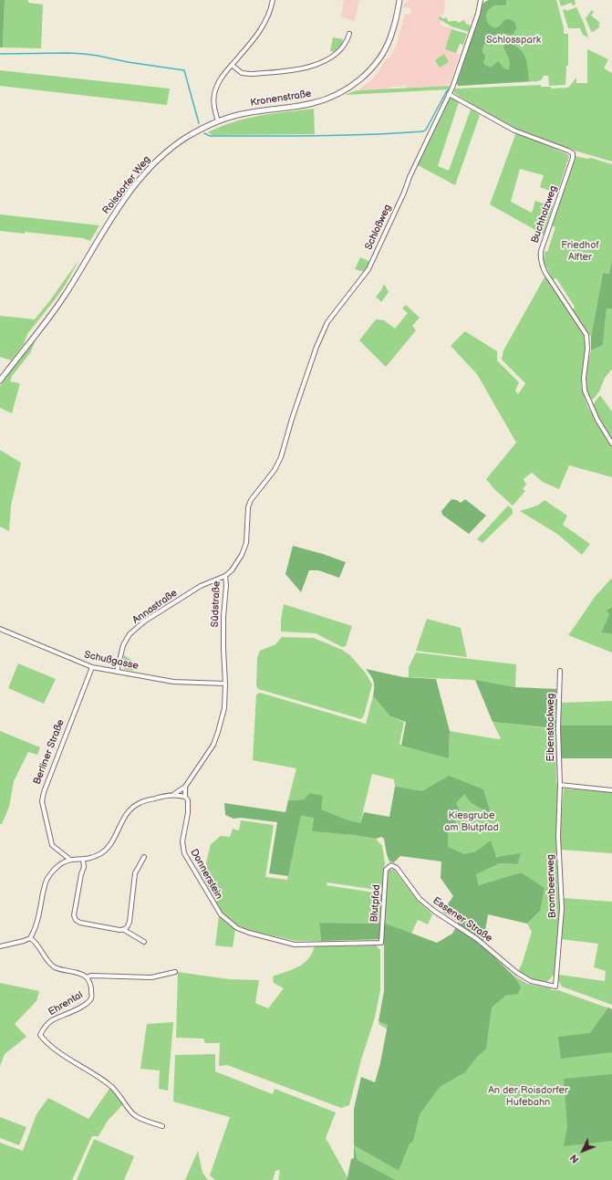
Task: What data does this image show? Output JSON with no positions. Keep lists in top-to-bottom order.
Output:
{
  "streets": {
    "street": [
      "Kronenstraße",
      "Roisdorfer Weg",
      "Buchholzweg",
      "Schloßweg",
      "Südstraße",
      "Annastraße",
      "Schußgasse",
      "Eibenstockweg",
      "Berliner Straße",
      "Donnerstein",
      "Brombeerweg",
      "Blutpfad",
      "Essener Straße",
      "Ehrental"
    ]
  },
  "crossings": [
    ["Kronenstraße", "Roisdorfer Weg"],
    ["Buchholzweg", "Schloßweg"],
    ["Schloßweg", "Südstraße"],
    ["Südstraße", "Annastraße"],
    ["Südstraße", "Schußgasse"],
    ["Annastraße", "Schußgasse"],
    ["Schußgasse", "Berliner Straße"],
    ["Eibenstockweg", "Brombeerweg"],
    ["Donnerstein", "Blutpfad"],
    ["Brombeerweg", "Essener Straße"],
    ["Blutpfad", "Essener Straße"]
  ],
  "parks": [
    "Schlosspark",
    "Friedhof Alfter",
    "Kiesgrube am Blutpfad",
    "An der Roisdorfer Hufebahn"
  ],
  "north": "bottom left"
}
